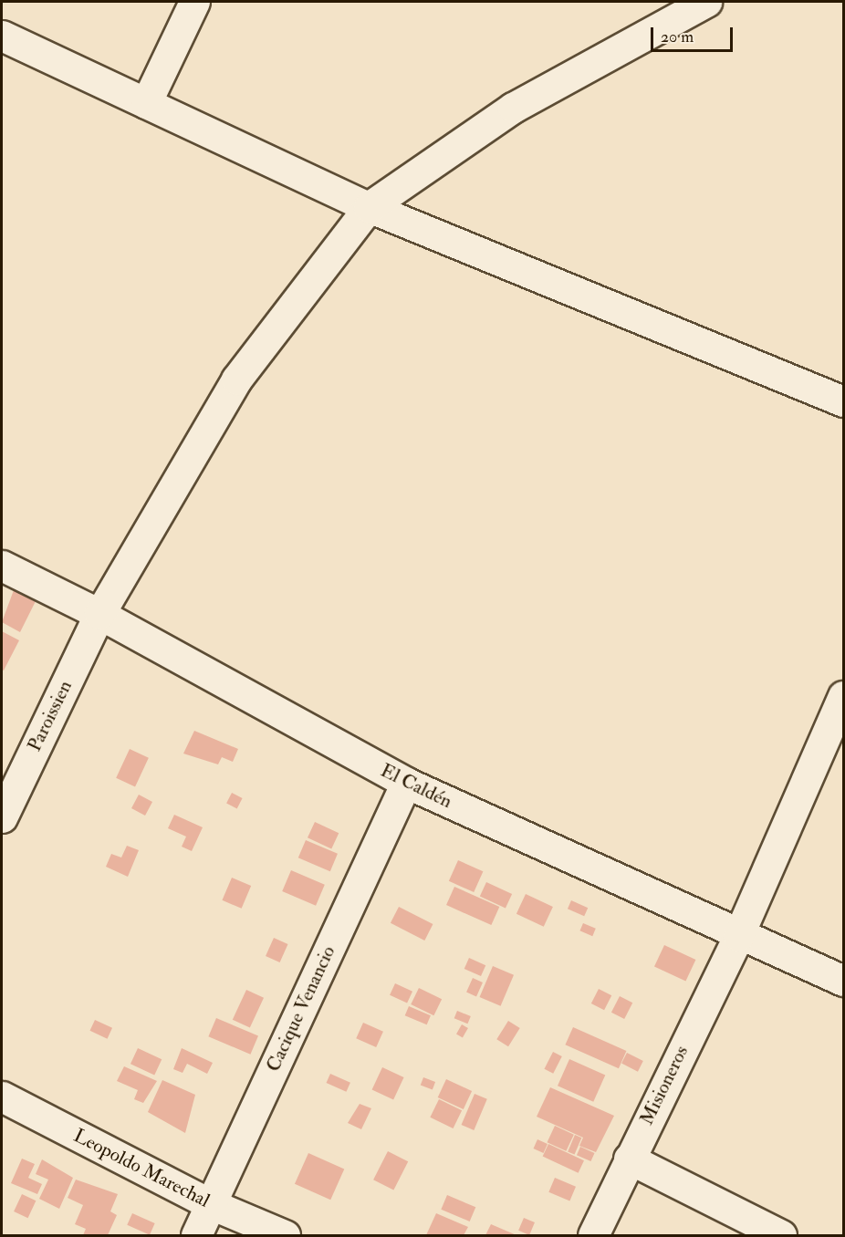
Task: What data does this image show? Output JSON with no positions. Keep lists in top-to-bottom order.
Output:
{
  "streets": {
    "street": [
      "Paroissien",
      "El Caldén",
      "Cacique Venancio",
      "Misioneros",
      "Leopoldo Marechal"
    ]
  },
  "crossings": [
    ["Paroissien", "El Caldén"],
    ["El Caldén", "Cacique Venancio"],
    ["El Caldén", "Misioneros"],
    ["Cacique Venancio", "Leopoldo Marechal"]
  ],
  "scale_bar": "20 m"
}
